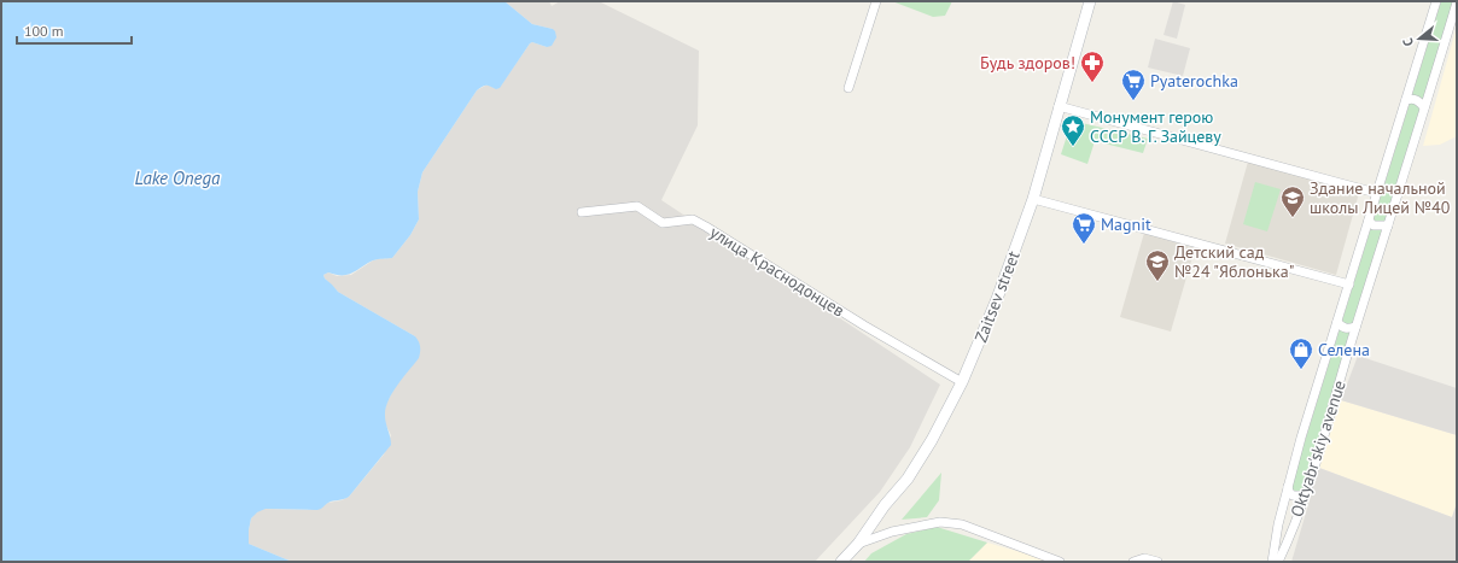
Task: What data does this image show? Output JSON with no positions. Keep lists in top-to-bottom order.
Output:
{
  "streets": {
    "main road": ["Zaitsev street"],
    "street": ["улица Краснодонцев", "Oktyabr'skiy avenue"]
  },
  "crossings": [
    ["улица Краснодонцев", "Zaitsev street"]
  ],
  "water": ["Lake Onega"],
  "places": {
    "pharmacy": ["Будь здоров!"],
    "supermarket": ["Pyaterochka", "Magnit"],
    "place": ["Монумент герою СССР В. Г. Зайцеву"],
    "school or university": ["Здание начальной школы Лицей №40", "Детский сад №24 \"Яблонька\""],
    "shop": ["Селена"]
  },
  "scale_bar": "100 m",
  "north": "left"
}
